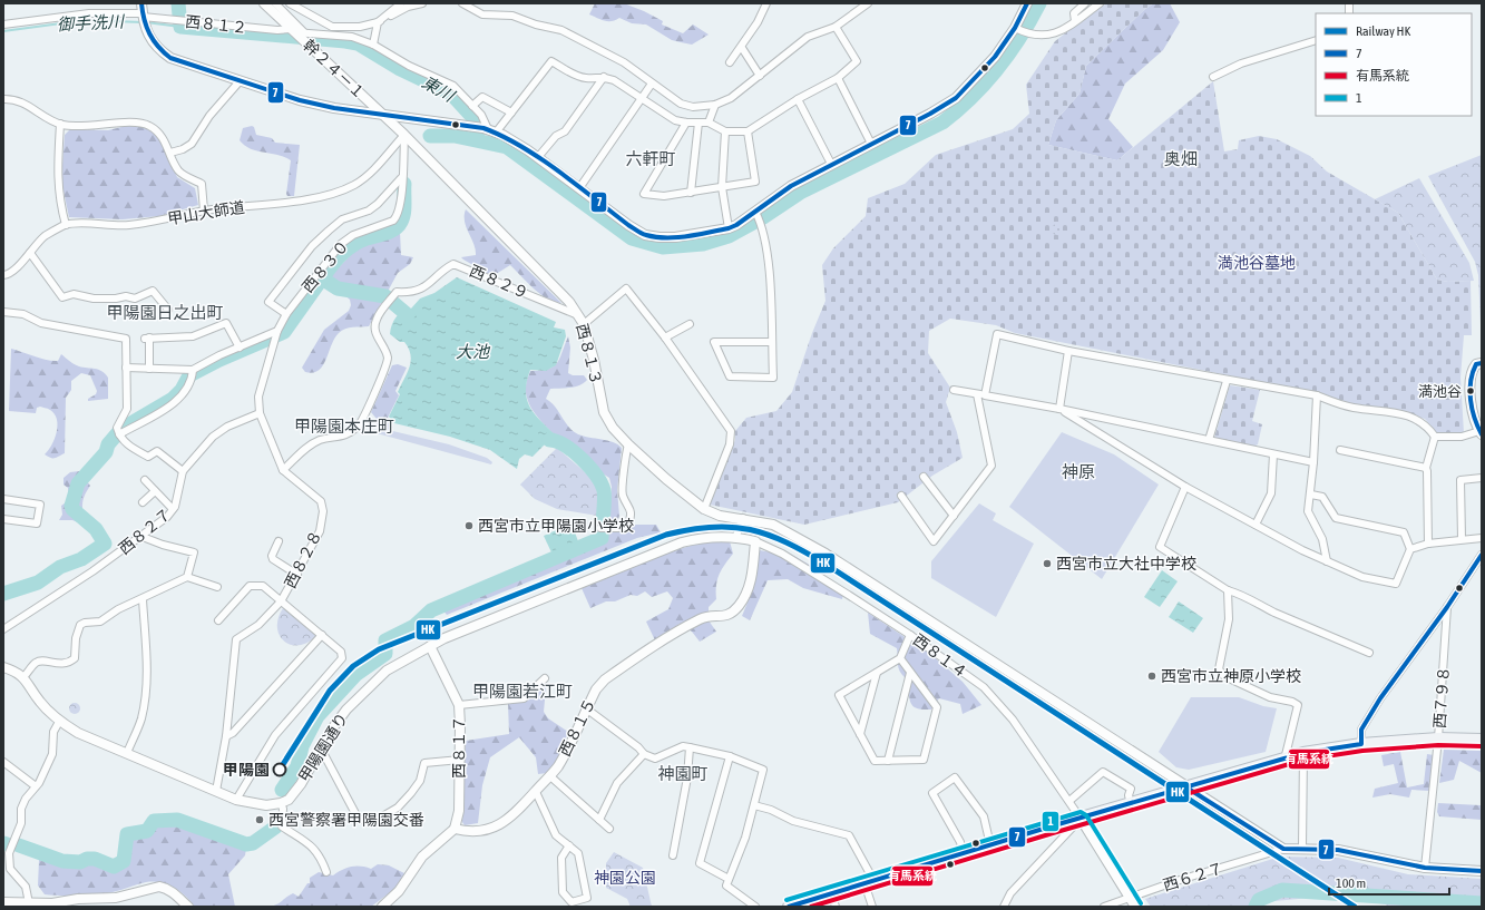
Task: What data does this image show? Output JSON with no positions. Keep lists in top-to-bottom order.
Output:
{
  "streets": {
    "street": [
      "西８１２",
      "幹２４－１",
      "甲山大師道",
      "西８３０",
      "西８２９",
      "西８１３",
      "西８２７",
      "西８２８",
      "西８１４",
      "西７９８",
      "西８１５",
      "甲陽園通り",
      "西８１７",
      "西６２７"
    ]
  },
  "crossings": [
    ["西８１２", "幹２４－１"],
    ["幹２４－１", "甲山大師道"],
    ["幹２４－１", "西８３０"],
    ["幹２４－１", "西８１３"],
    ["甲山大師道", "西８３０"],
    ["甲山大師道", "西８１３"],
    ["西８３０", "西８１３"],
    ["西８３０", "西８２８"],
    ["西８２９", "西８１３"],
    ["西８２９", "西８２８"],
    ["西８１３", "西６２７"],
    ["西８２７", "西８２８"],
    ["西８１４", "西８１５"],
    ["西８１４", "甲陽園通り"],
    ["西８１５", "甲陽園通り"],
    ["西８１５", "西８１７"],
    ["甲陽園通り", "西８１７"]
  ],
  "districts": [
    "六軒町",
    "奥畑",
    "甲陽園日之出町",
    "甲陽園本庄町",
    "神原",
    "甲陽園若江町",
    "神園町"
  ],
  "water": ["御手洗川", "東川", "大池"],
  "parks": ["満池谷墓地", "神園公園"],
  "places": [
    "満池谷",
    "西宮市立甲陽園小学校",
    "西宮市立大社中学校",
    "西宮市立神原小学校",
    "甲陽園",
    "西宮警察署甲陽園交番"
  ],
  "lines": [
    "transit line 7",
    "rail line HK",
    "transit line 有馬系統",
    "transit line 1"
  ],
  "legend": [
    "Railway HK",
    "7",
    "有馬系統",
    "1"
  ],
  "scale_bar": "100 m"
}
